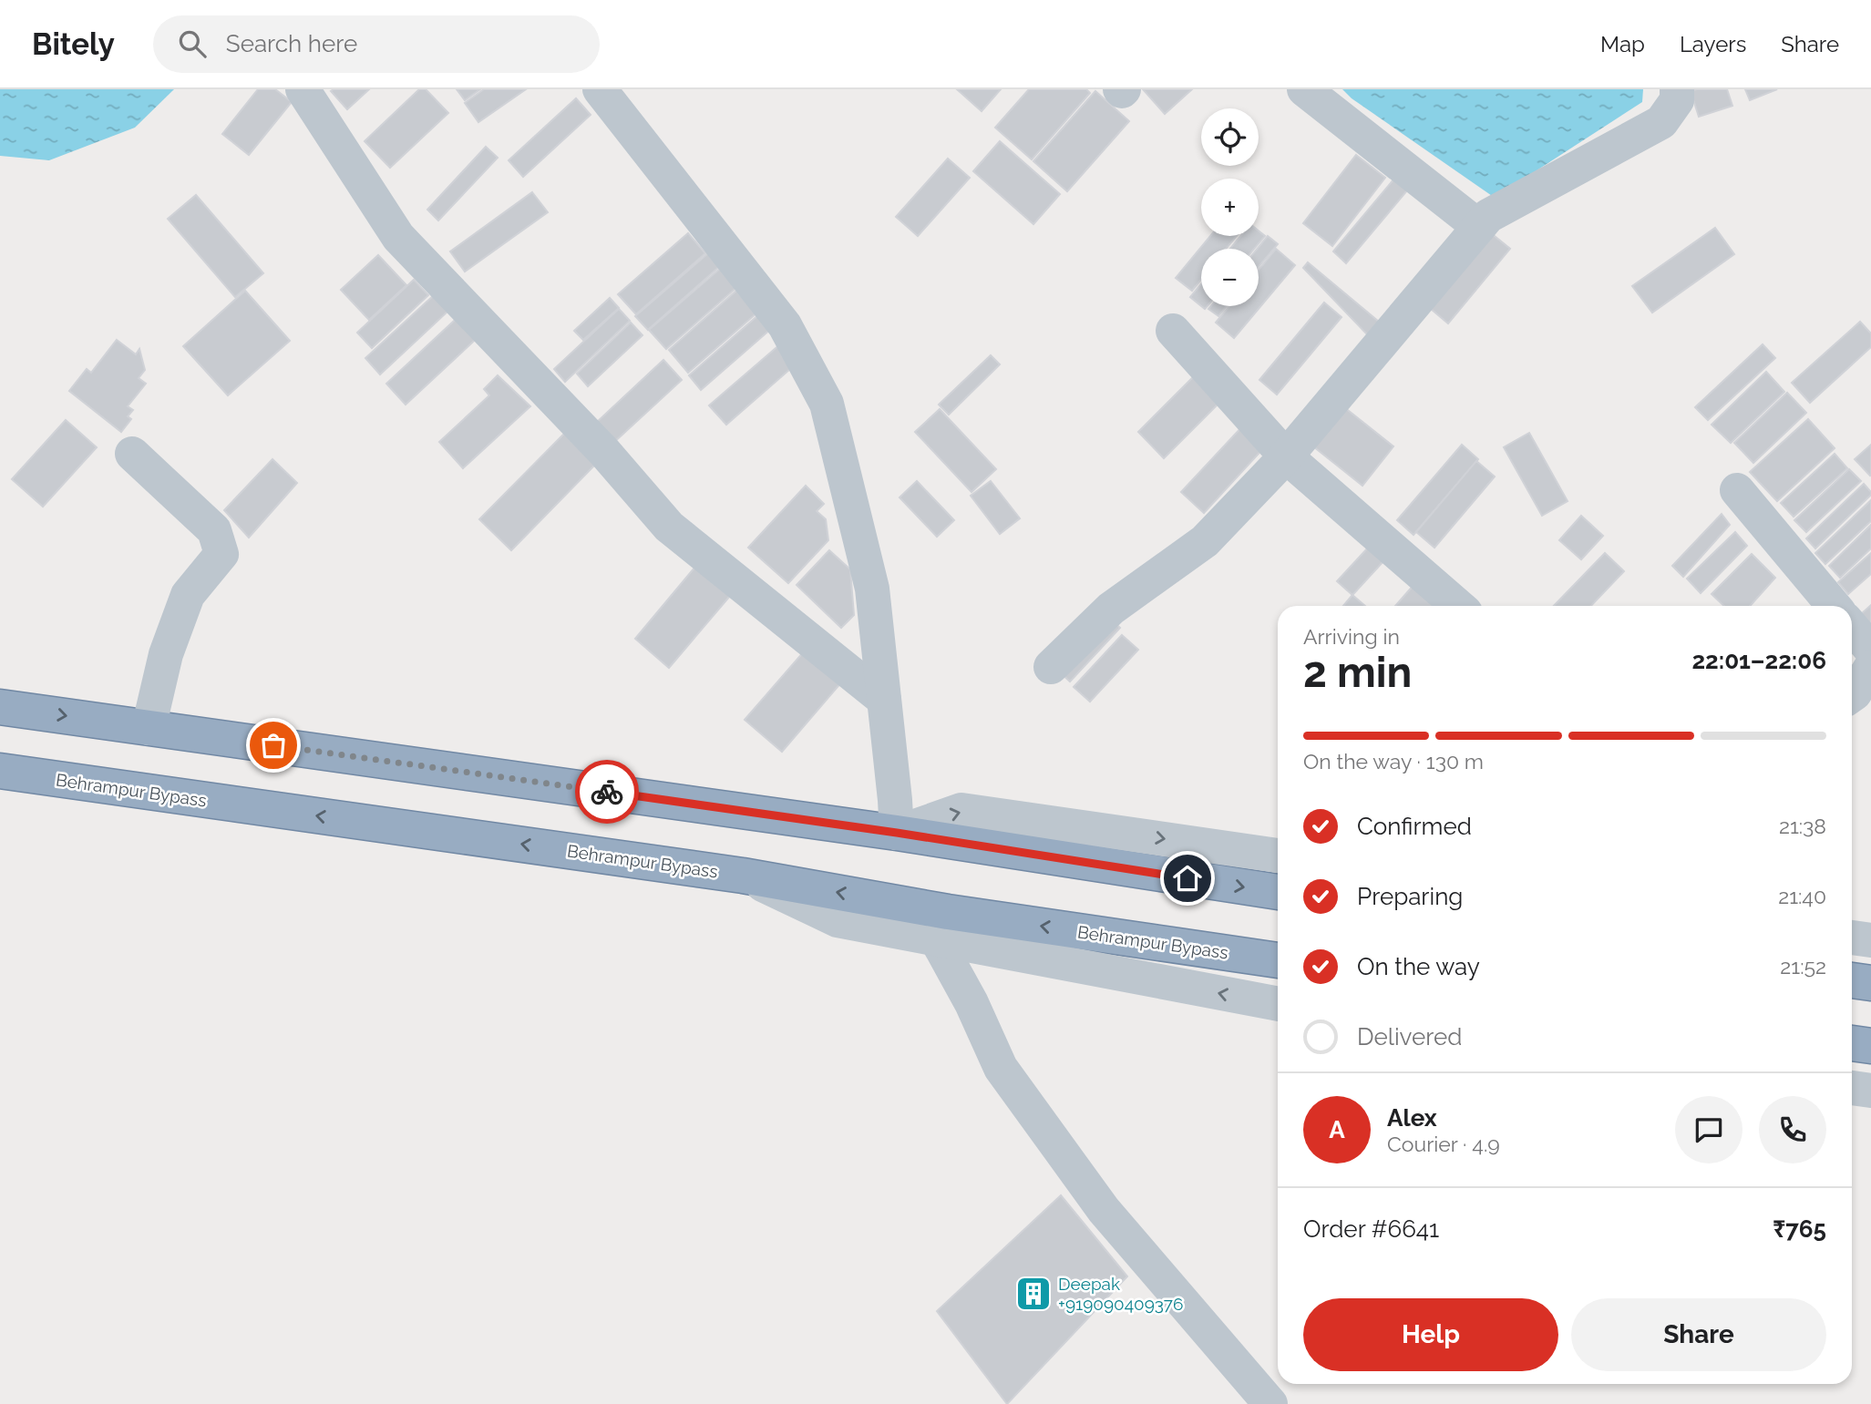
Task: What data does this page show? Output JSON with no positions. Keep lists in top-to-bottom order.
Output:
{
  "streets": {
    "highway": ["Behrampur Bypass"]
  },
  "places": {
    "building": ["Deepak +919090409376"]
  },
  "page": {
    "header": "Bitely",
    "search": "Search here",
    "nav": ["Map", "Layers", "Share"],
    "map_buttons": ["+", "−"],
    "heading": ["2 min", "Arriving in", "22:01–22:06"],
    "panel": [
      "Alex",
      "Courier · 4.9",
      "Order #6641",
      "₹765"
    ],
    "bar": "On the way · 130 m",
    "list": [
      ["Confirmed", "21:38"],
      ["Preparing", "21:40"],
      ["On the way", "21:52"],
      "Delivered"
    ],
    "round": "A",
    "buttons": ["Help", "Share"]
  }
}
